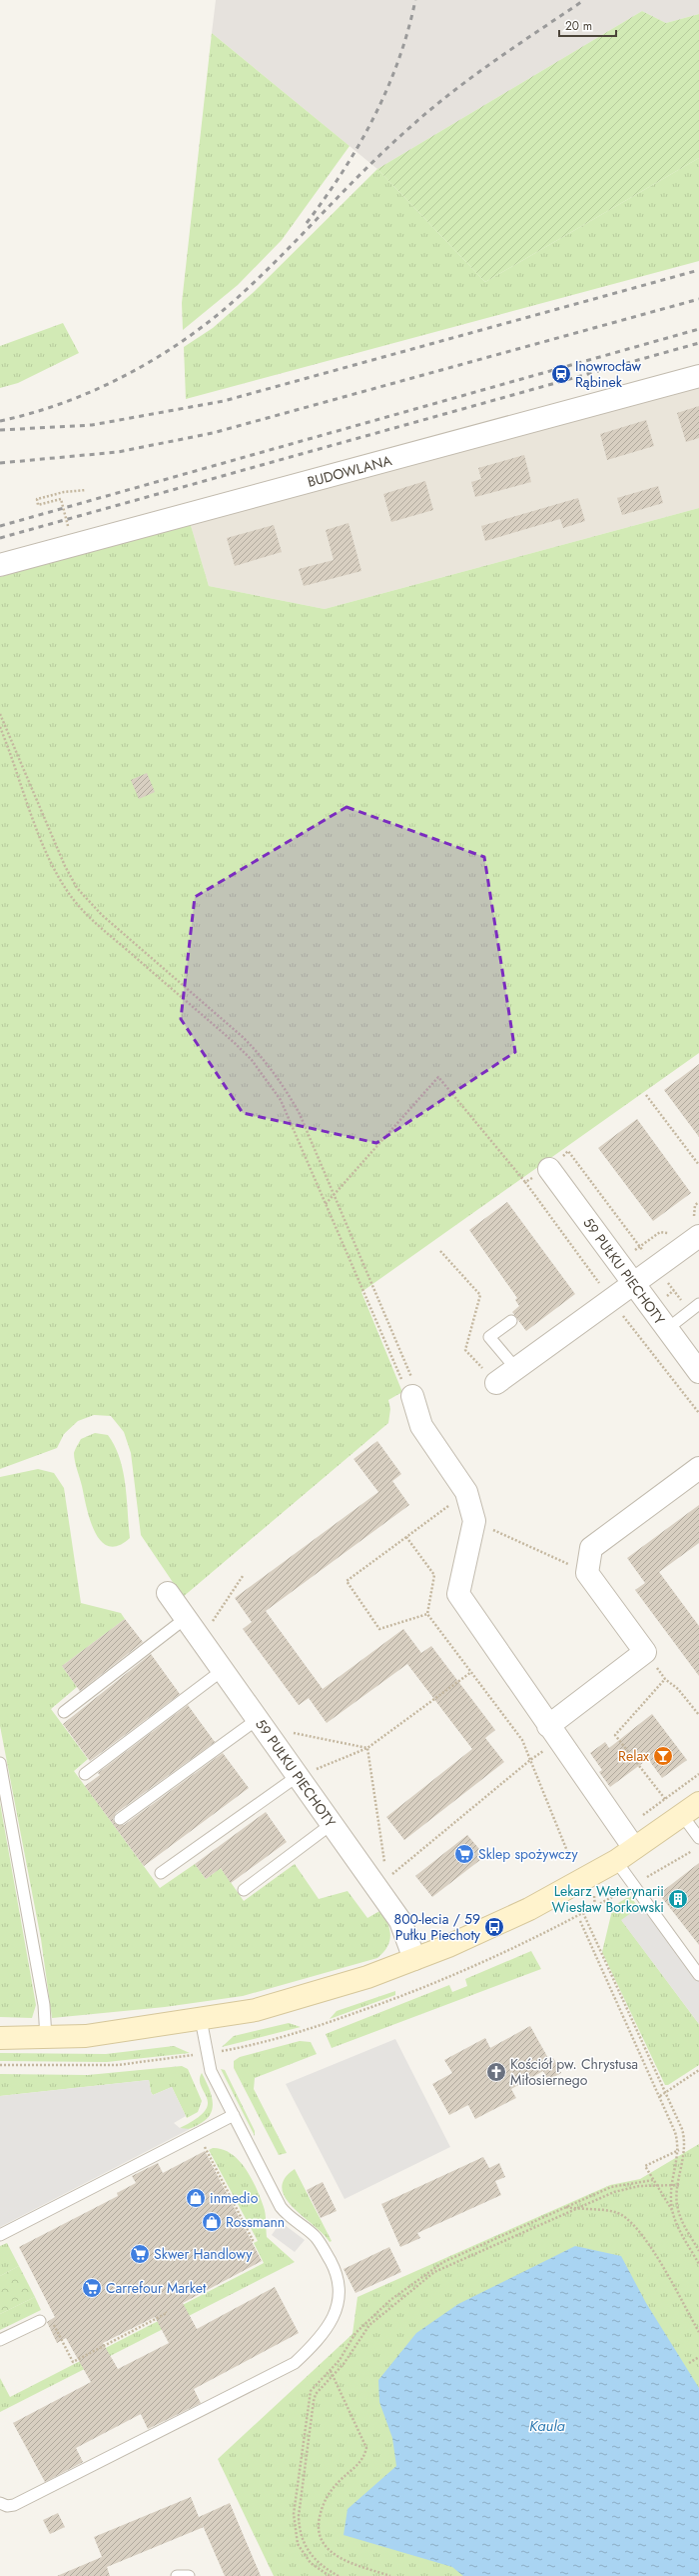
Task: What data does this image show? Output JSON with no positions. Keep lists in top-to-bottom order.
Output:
{
  "streets": {
    "street": ["BUDOWLANA", "59 PUŁKU PIECHOTY"]
  },
  "water": ["Kaula"],
  "places": {
    "station": ["Inowrocław Rąbinek"],
    "bar": ["Relax"],
    "supermarket": ["Sklep spożywczy", "Skwer Handlowy", "Carrefour Market"],
    "building": ["Lekarz Weterynarii Wiesław Borkowski"],
    "bus stop": ["800-lecia / 59 Pułku Piechoty"],
    "church": ["Kościół pw. Chrystusa Miłosiernego"],
    "shop": ["inmedio", "Rossmann"]
  },
  "scale_bar": "20 m"
}
